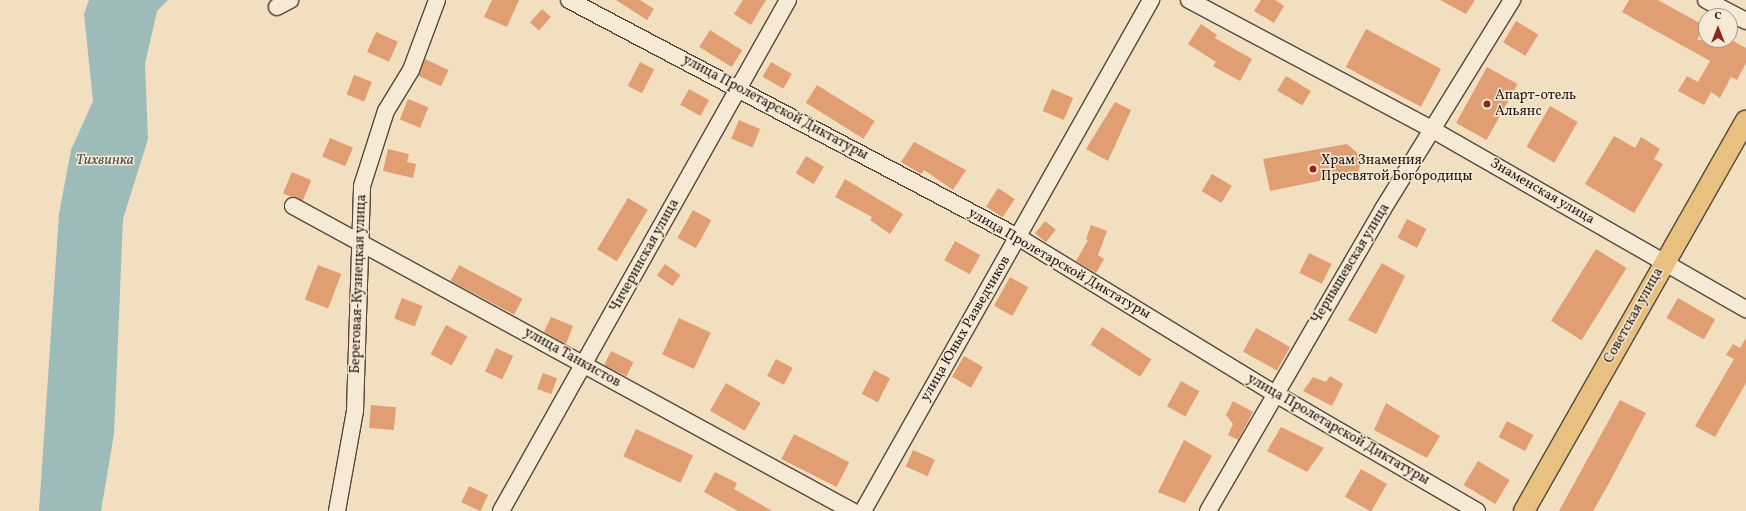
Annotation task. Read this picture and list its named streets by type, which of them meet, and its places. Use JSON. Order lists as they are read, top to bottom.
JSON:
{
  "streets": {
    "main road": ["Советская улица"],
    "street": [
      "улица Пролетарской Диктатуры",
      "Знаменская улица",
      "Чичеринская улица",
      "Чернышевская улица",
      "Береговая-Кузнецкая улица",
      "улица Юных Разведчиков",
      "улица Танкистов"
    ]
  },
  "crossings": [
    ["улица Пролетарской Диктатуры", "Чичеринская улица"],
    ["улица Пролетарской Диктатуры", "Чернышевская улица"],
    ["улица Пролетарской Диктатуры", "улица Юных Разведчиков"],
    ["Знаменская улица", "Чернышевская улица"],
    ["Знаменская улица", "Советская улица"],
    ["Чичеринская улица", "улица Танкистов"],
    ["Береговая-Кузнецкая улица", "улица Танкистов"]
  ],
  "water": ["Тихвинка"],
  "places": ["Апарт-отель Альянс", "Храм Знамения Пресвятой Богородицы"],
  "north": "top"
}
